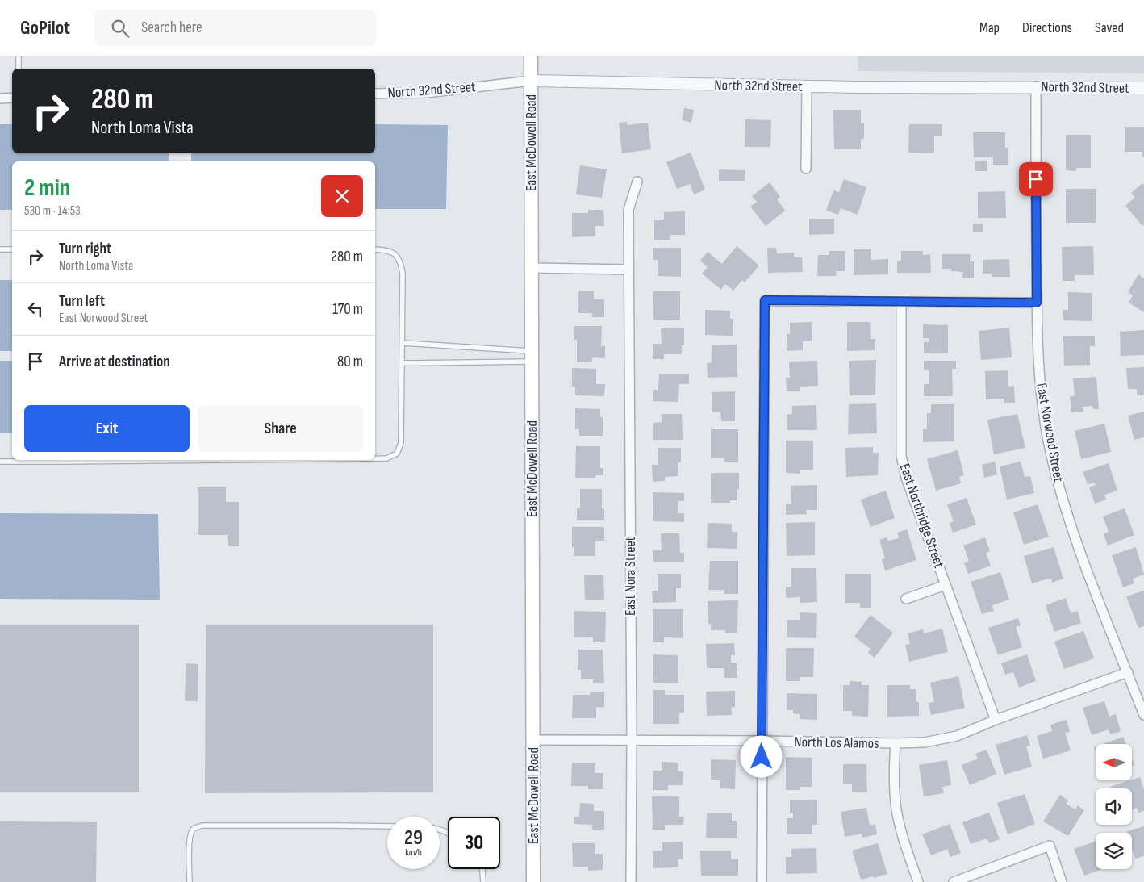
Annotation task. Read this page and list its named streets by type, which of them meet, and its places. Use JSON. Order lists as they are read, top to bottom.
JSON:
{
  "streets": {
    "main road": ["East McDowell Road"],
    "street": [
      "North 32nd Street",
      "East Norwood Street",
      "East Northridge Street",
      "East Nora Street",
      "North Los Alamos"
    ]
  },
  "crossings": [
    ["North 32nd Street", "East McDowell Road"],
    ["North 32nd Street", "East Norwood Street"],
    ["East McDowell Road", "North Los Alamos"],
    ["East Norwood Street", "North Los Alamos"],
    ["East Northridge Street", "North Los Alamos"],
    ["East Nora Street", "North Los Alamos"]
  ],
  "north": "left",
  "page": {
    "header": "GoPilot",
    "search": "Search here",
    "nav": ["Map", "Directions", "Saved"],
    "turn": ["280 m", "North Loma Vista"],
    "heading": ["2 min", "530 m · 14:53"],
    "list": [
      {
        "name": "Turn right",
        "note": "North Loma Vista",
        "value": "280 m"
      },
      {
        "name": "Turn left",
        "note": "East Norwood Street",
        "value": "170 m"
      },
      {
        "name": "Arrive at destination",
        "value": "80 m"
      }
    ],
    "buttons": ["Exit", "Share"],
    "speed": "29 km/h",
    "limit": "30"
  }
}
